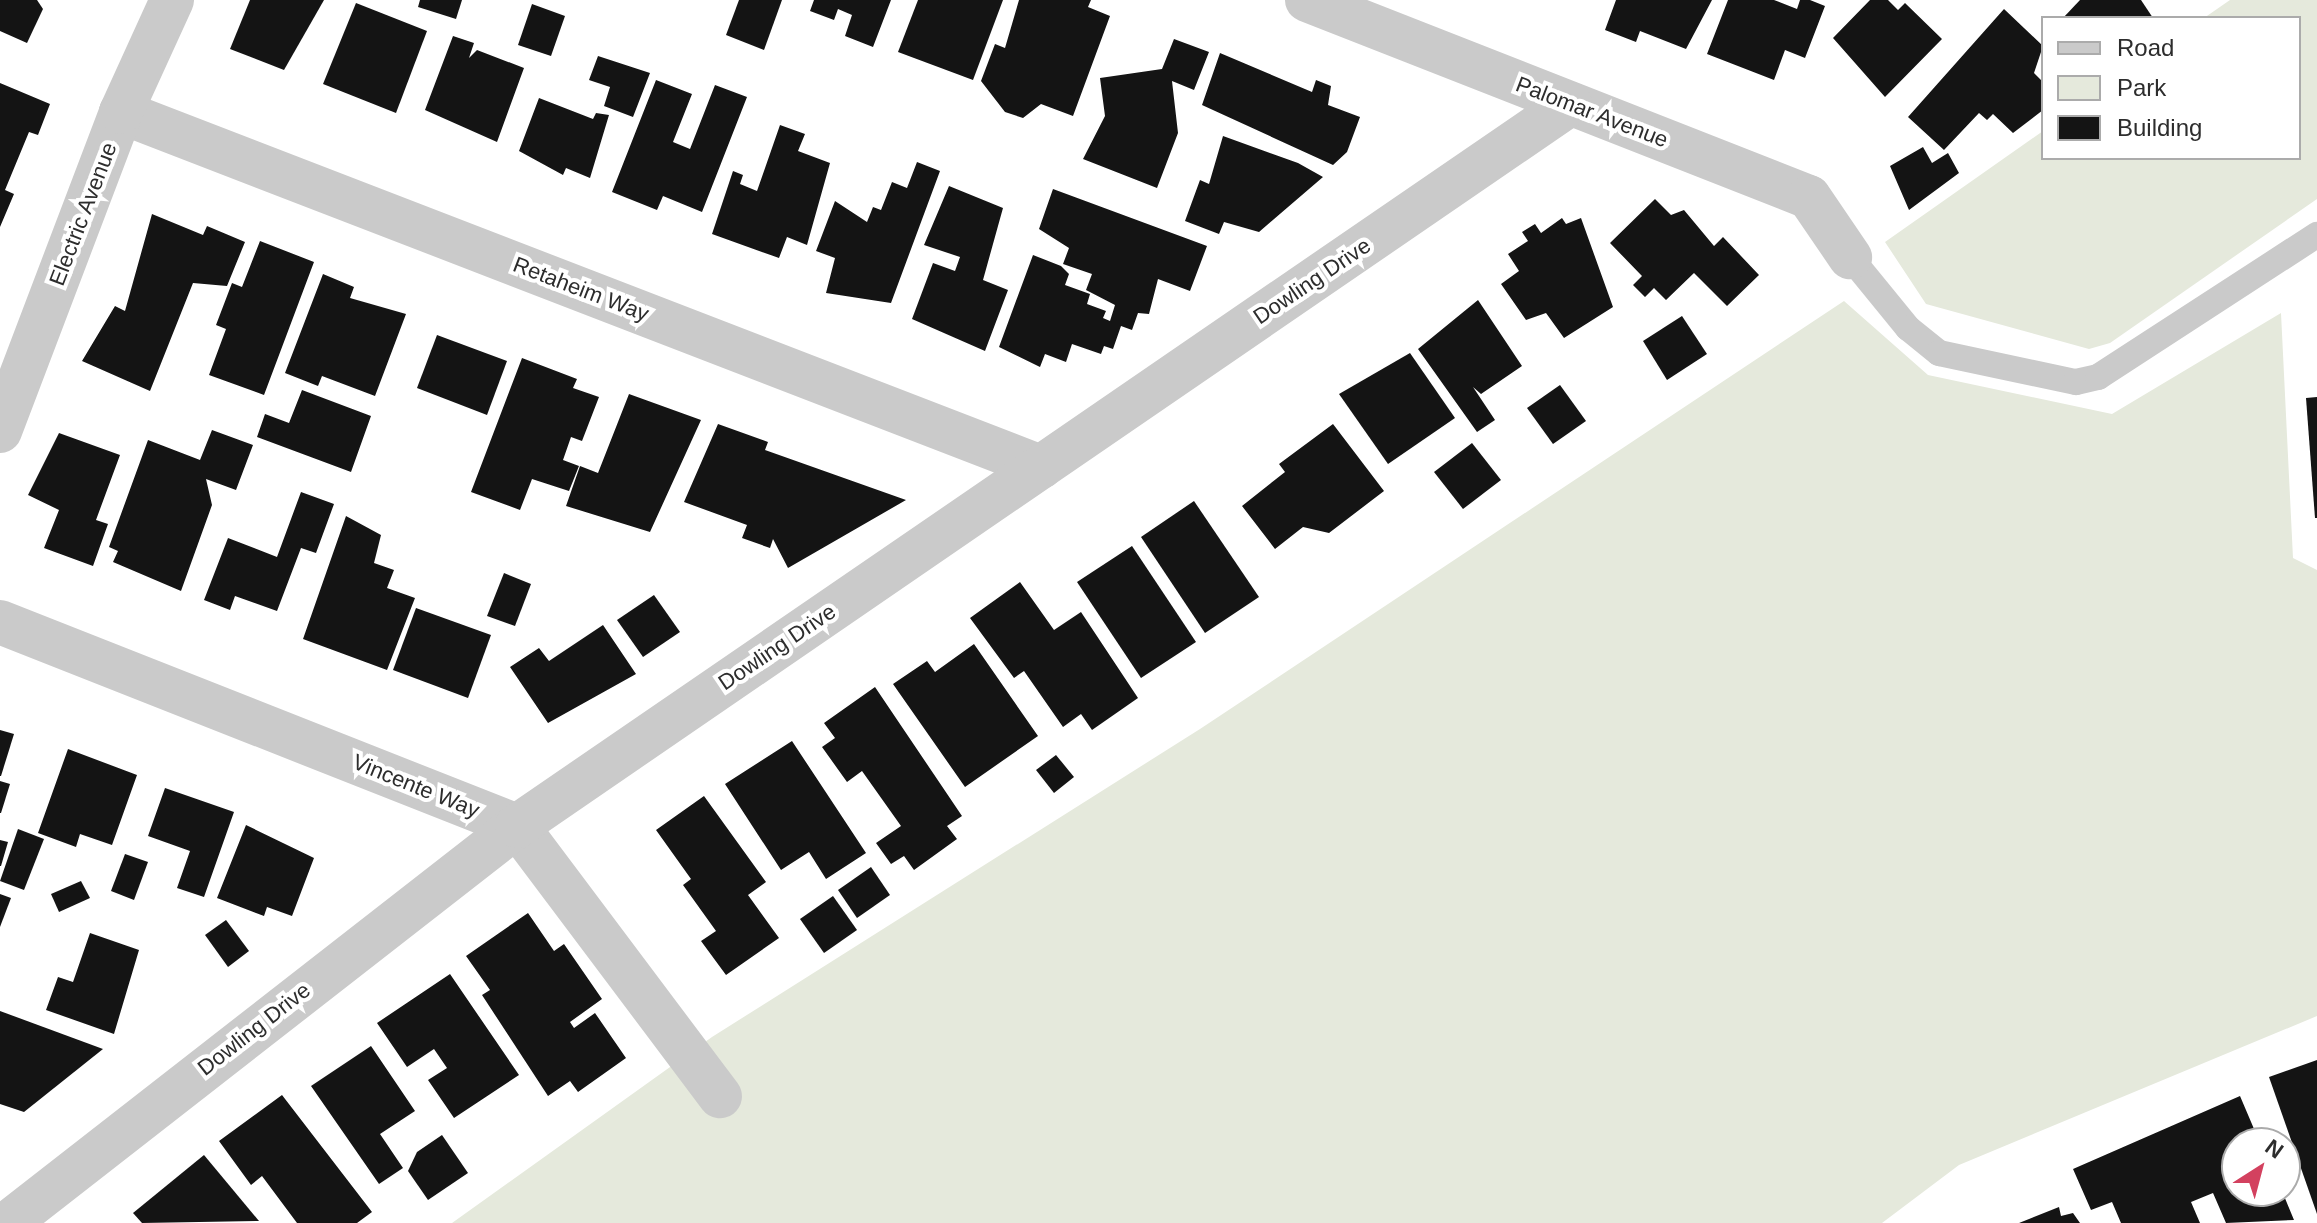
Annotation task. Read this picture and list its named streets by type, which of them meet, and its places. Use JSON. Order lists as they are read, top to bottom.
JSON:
{
  "streets": {
    "street": [
      "Palomar Avenue",
      "Electric Avenue",
      "Dowling Drive",
      "Retaheim Way",
      "Vincente Way"
    ]
  },
  "crossings": [
    ["Palomar Avenue", "Dowling Drive"],
    ["Electric Avenue", "Retaheim Way"],
    ["Dowling Drive", "Retaheim Way"],
    ["Dowling Drive", "Vincente Way"]
  ],
  "legend": ["Road", "Park", "Building"],
  "north": "top right"
}
